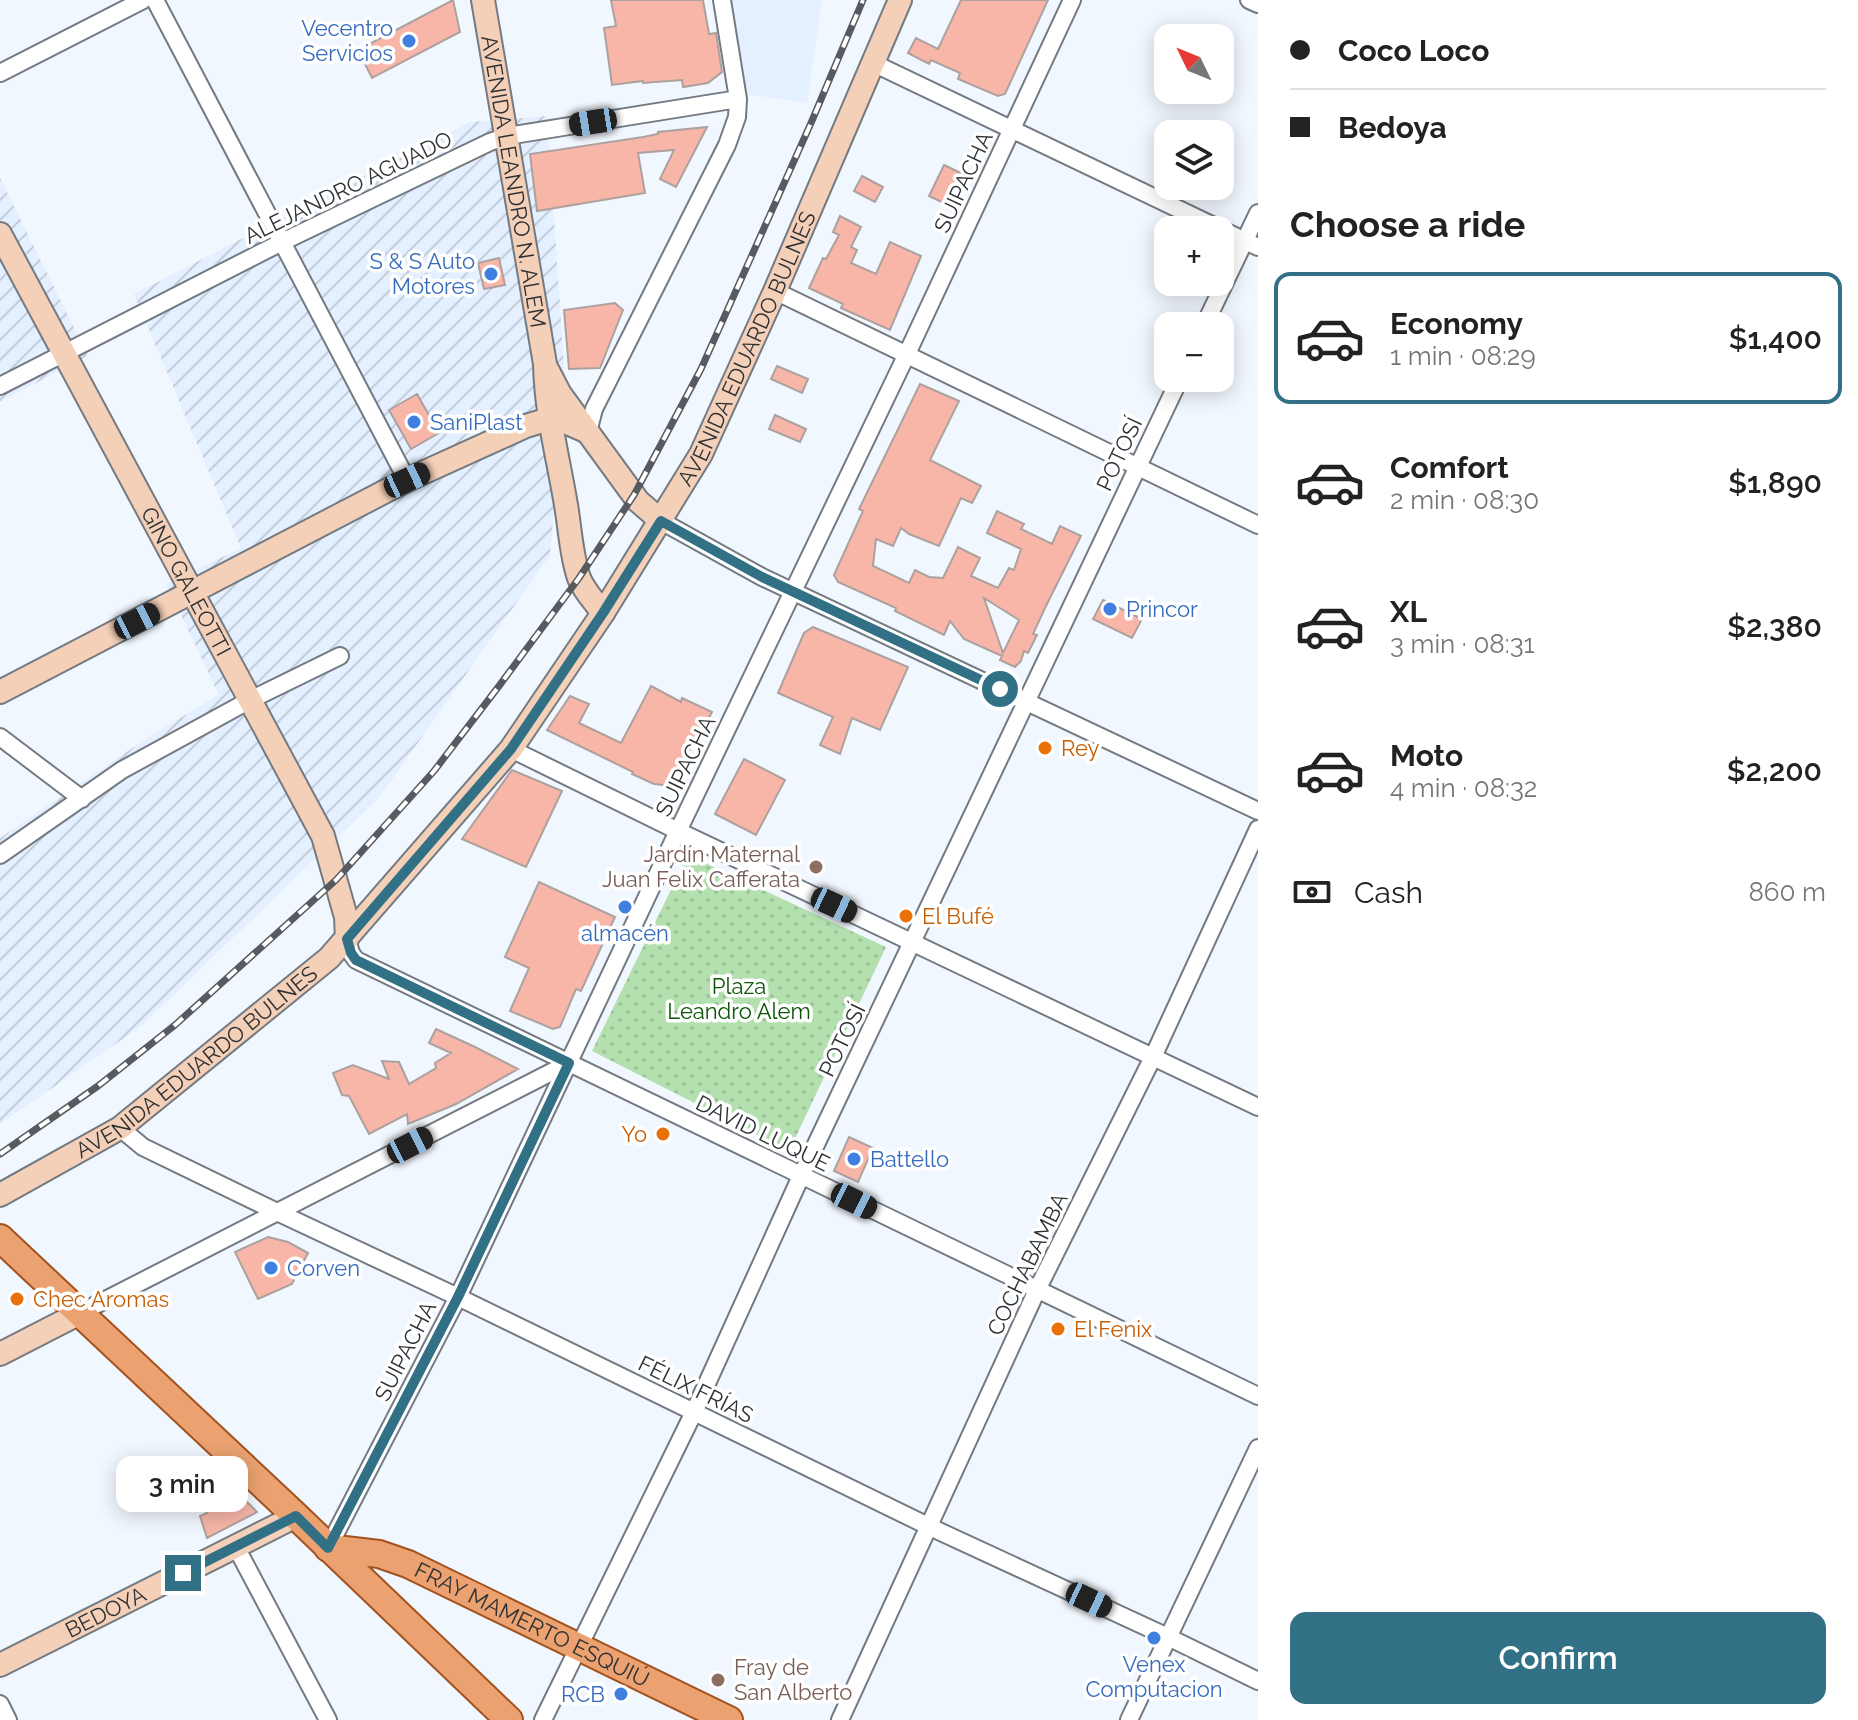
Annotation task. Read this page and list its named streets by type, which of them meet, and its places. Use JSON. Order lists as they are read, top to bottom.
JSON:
{
  "streets": {
    "main road": [
      "AVENIDA LEANDRO N. ALEM",
      "AVENIDA EDUARDO BULNES",
      "GINO GALEOTTI",
      "BEDOYA",
      "FRAY MAMERTO ESQUIÚ"
    ],
    "street": [
      "SUIPACHA",
      "ALEJANDRO AGUADO",
      "POTOSÍ",
      "DAVID LUQUE",
      "COCHABAMBA",
      "FÉLIX FRÍAS"
    ]
  },
  "crossings": [
    ["AVENIDA LEANDRO N. ALEM", "ALEJANDRO AGUADO"],
    ["AVENIDA LEANDRO N. ALEM", "AVENIDA EDUARDO BULNES"],
    ["SUIPACHA", "DAVID LUQUE"],
    ["SUIPACHA", "FÉLIX FRÍAS"],
    ["SUIPACHA", "FRAY MAMERTO ESQUIÚ"],
    ["ALEJANDRO AGUADO", "GINO GALEOTTI"],
    ["AVENIDA EDUARDO BULNES", "GINO GALEOTTI"],
    ["AVENIDA EDUARDO BULNES", "DAVID LUQUE"],
    ["AVENIDA EDUARDO BULNES", "FÉLIX FRÍAS"],
    ["POTOSÍ", "DAVID LUQUE"],
    ["POTOSÍ", "FÉLIX FRÍAS"],
    ["POTOSÍ", "FRAY MAMERTO ESQUIÚ"],
    ["GINO GALEOTTI", "DAVID LUQUE"],
    ["DAVID LUQUE", "COCHABAMBA"],
    ["COCHABAMBA", "FÉLIX FRÍAS"]
  ],
  "parks": ["Plaza Leandro Alem"],
  "places": [
    "Vecentro Servicios",
    "S & S Auto Motores",
    "SaniPlast",
    "Princor",
    "Rey",
    "Jardín Maternal Juan Felix Cafferata",
    "almacén",
    "El Bufé",
    "Yo",
    "Battello",
    "Corven",
    "Chec Aromas",
    "El Fenix",
    "Venex Computacion",
    "Fray de San Alberto",
    "RCB"
  ],
  "north": "top left",
  "page": {
    "banner": ["Coco Loco", "Bedoya"],
    "map_buttons": ["+", "−"],
    "heading": "Choose a ride",
    "list": [
      {
        "name": "Economy",
        "note": "1 min · 08:29",
        "value": "$1,400"
      },
      {
        "name": "Comfort",
        "note": "2 min · 08:30",
        "value": "$1,890"
      },
      {
        "name": "XL",
        "note": "3 min · 08:31",
        "value": "$2,380"
      },
      {
        "name": "Moto",
        "note": "4 min · 08:32",
        "value": "$2,200"
      }
    ],
    "pay": ["Cash", "860 m"],
    "bubble": "3 min",
    "buttons": "Confirm"
  }
}
